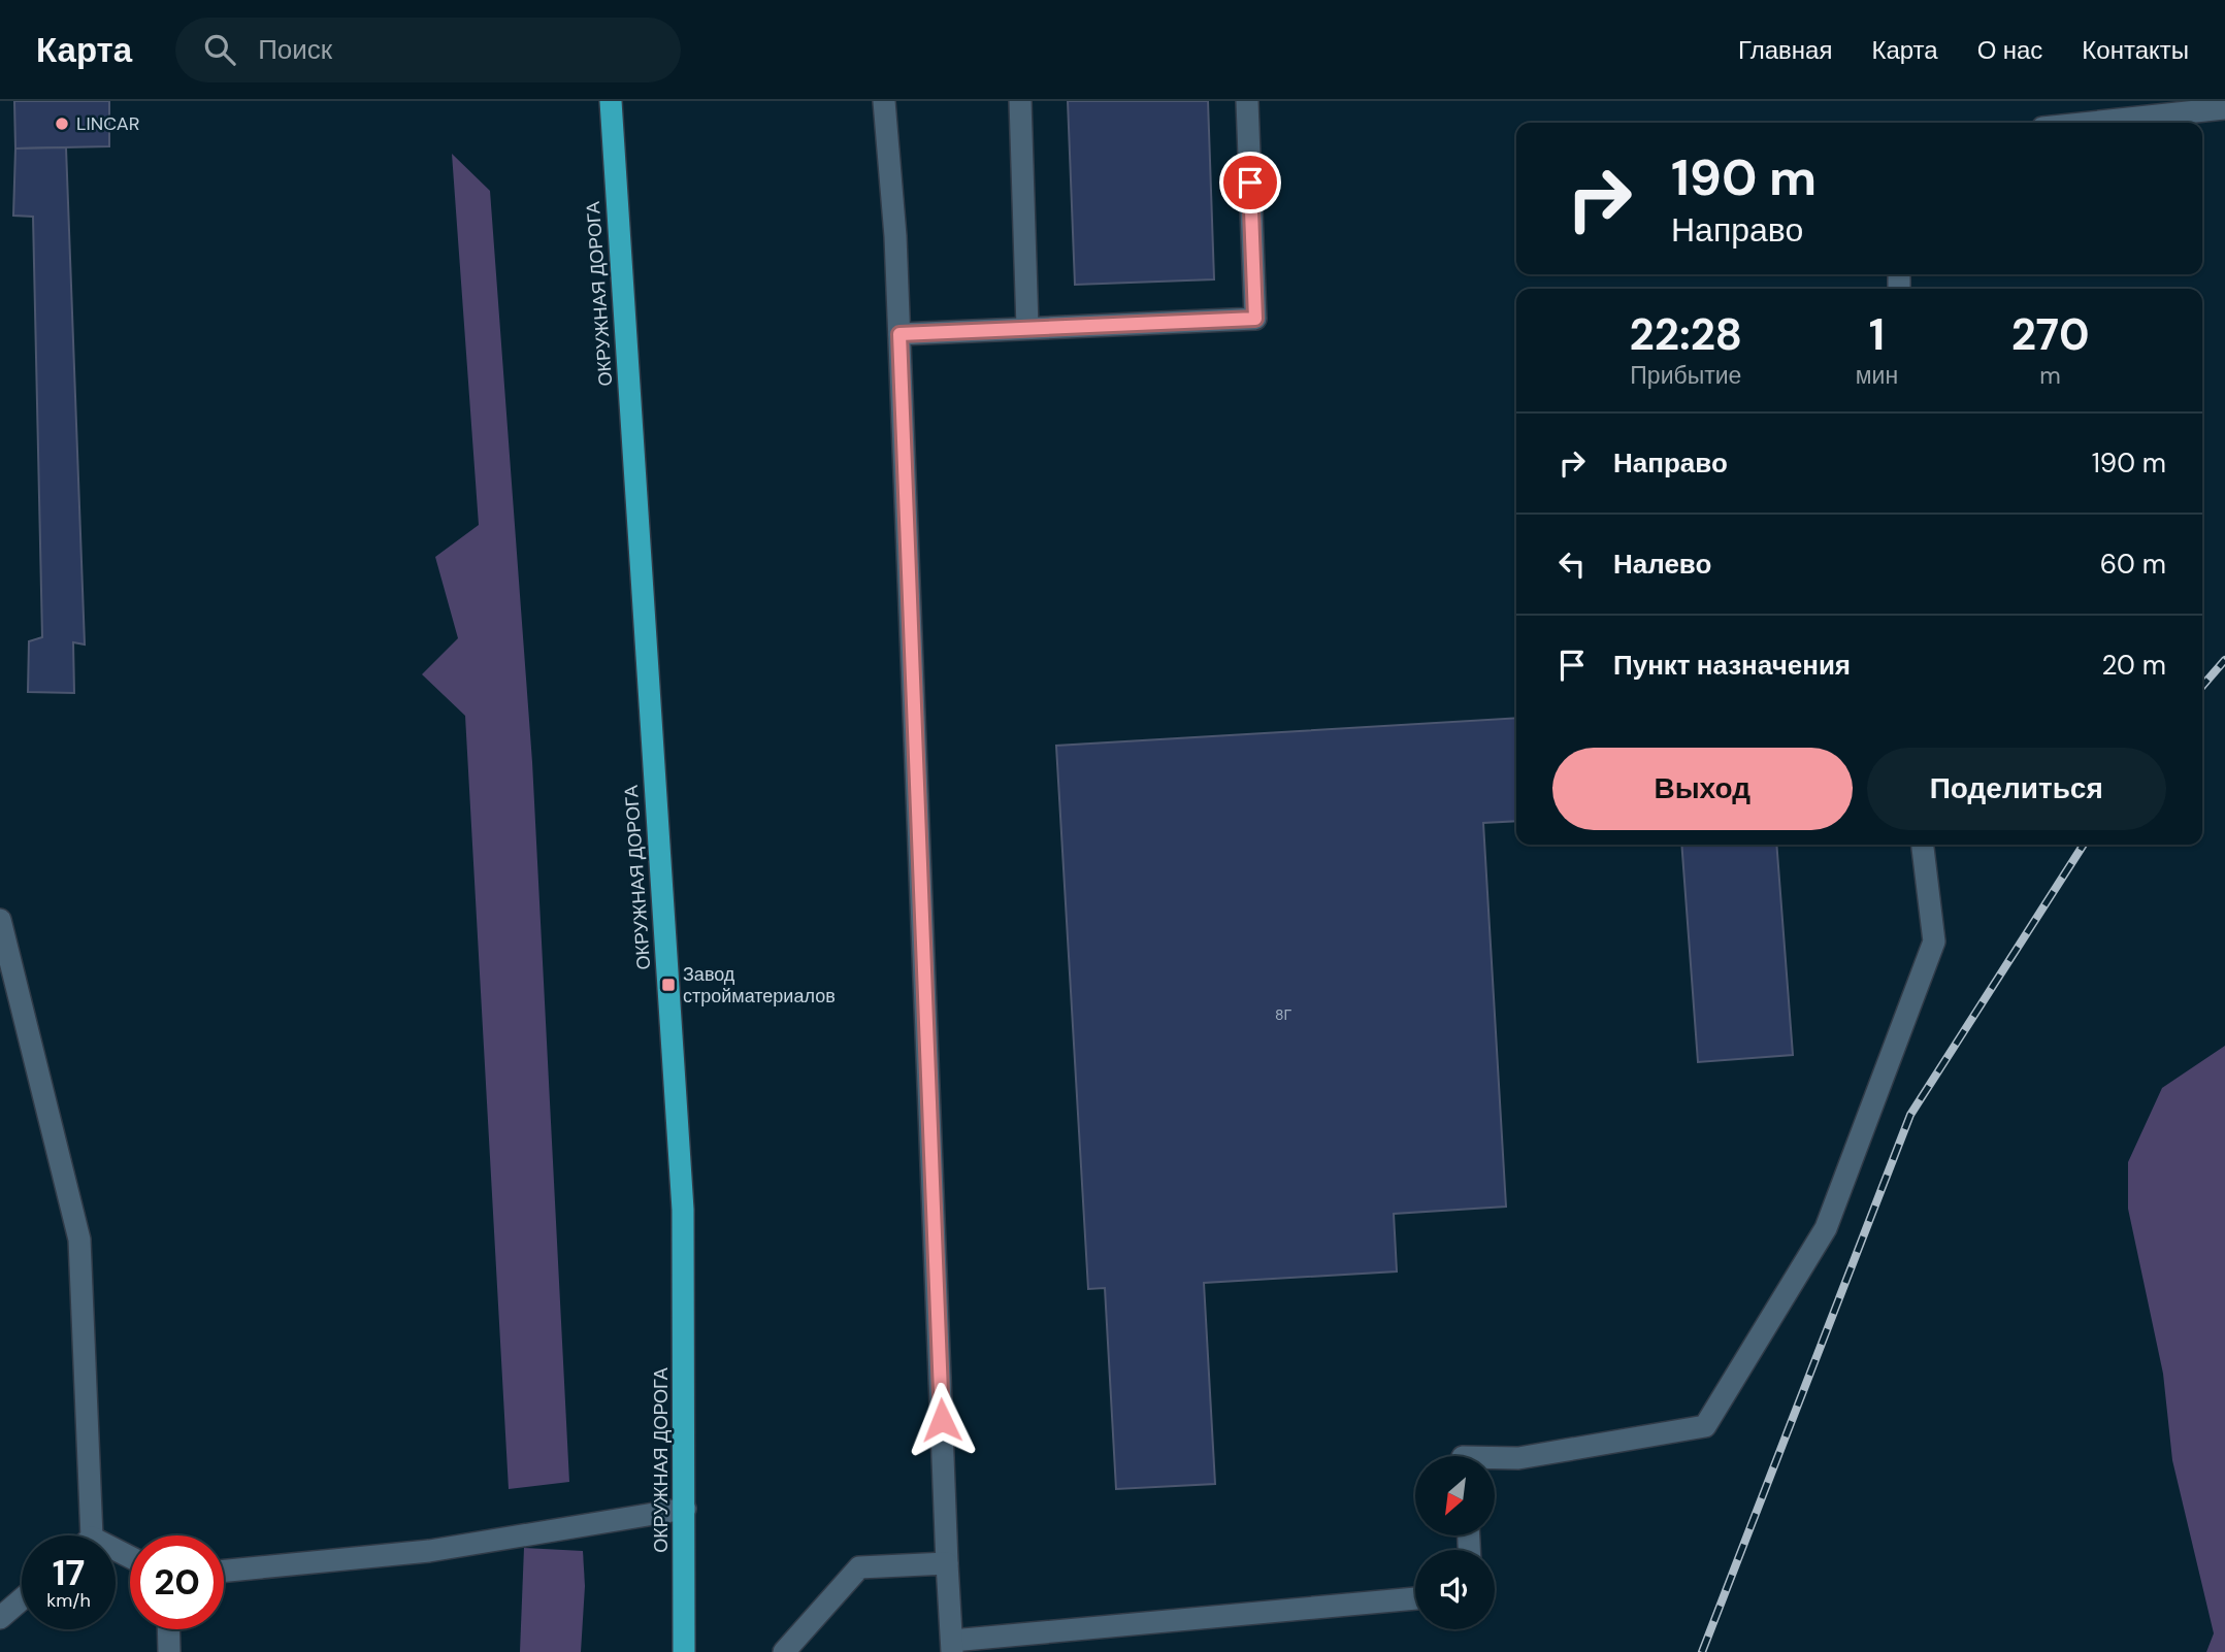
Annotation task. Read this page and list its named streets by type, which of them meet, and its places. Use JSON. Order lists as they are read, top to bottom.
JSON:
{
  "streets": {
    "highway": ["ОКРУЖНАЯ ДОРОГА"]
  },
  "places": {
    "other": ["LINCAR"],
    "transit": ["Завод стройматериалов"]
  },
  "house_numbers": ["8Г"],
  "north": "bottom left",
  "page": {
    "header": "Карта",
    "search": "Поиск",
    "nav": [
      "Главная",
      "Карта",
      "О нас",
      "Контакты"
    ],
    "turn": ["190 m", "Направо"],
    "eta": [
      "22:28",
      "Прибытие",
      "1",
      "мин",
      "270",
      "m"
    ],
    "list": [
      {
        "name": "Направо",
        "value": "190 m"
      },
      {
        "name": "Налево",
        "value": "60 m"
      },
      {
        "name": "Пункт назначения",
        "value": "20 m"
      }
    ],
    "buttons": ["Выход", "Поделиться"],
    "speed": "17 km/h",
    "limit": "20"
  }
}
